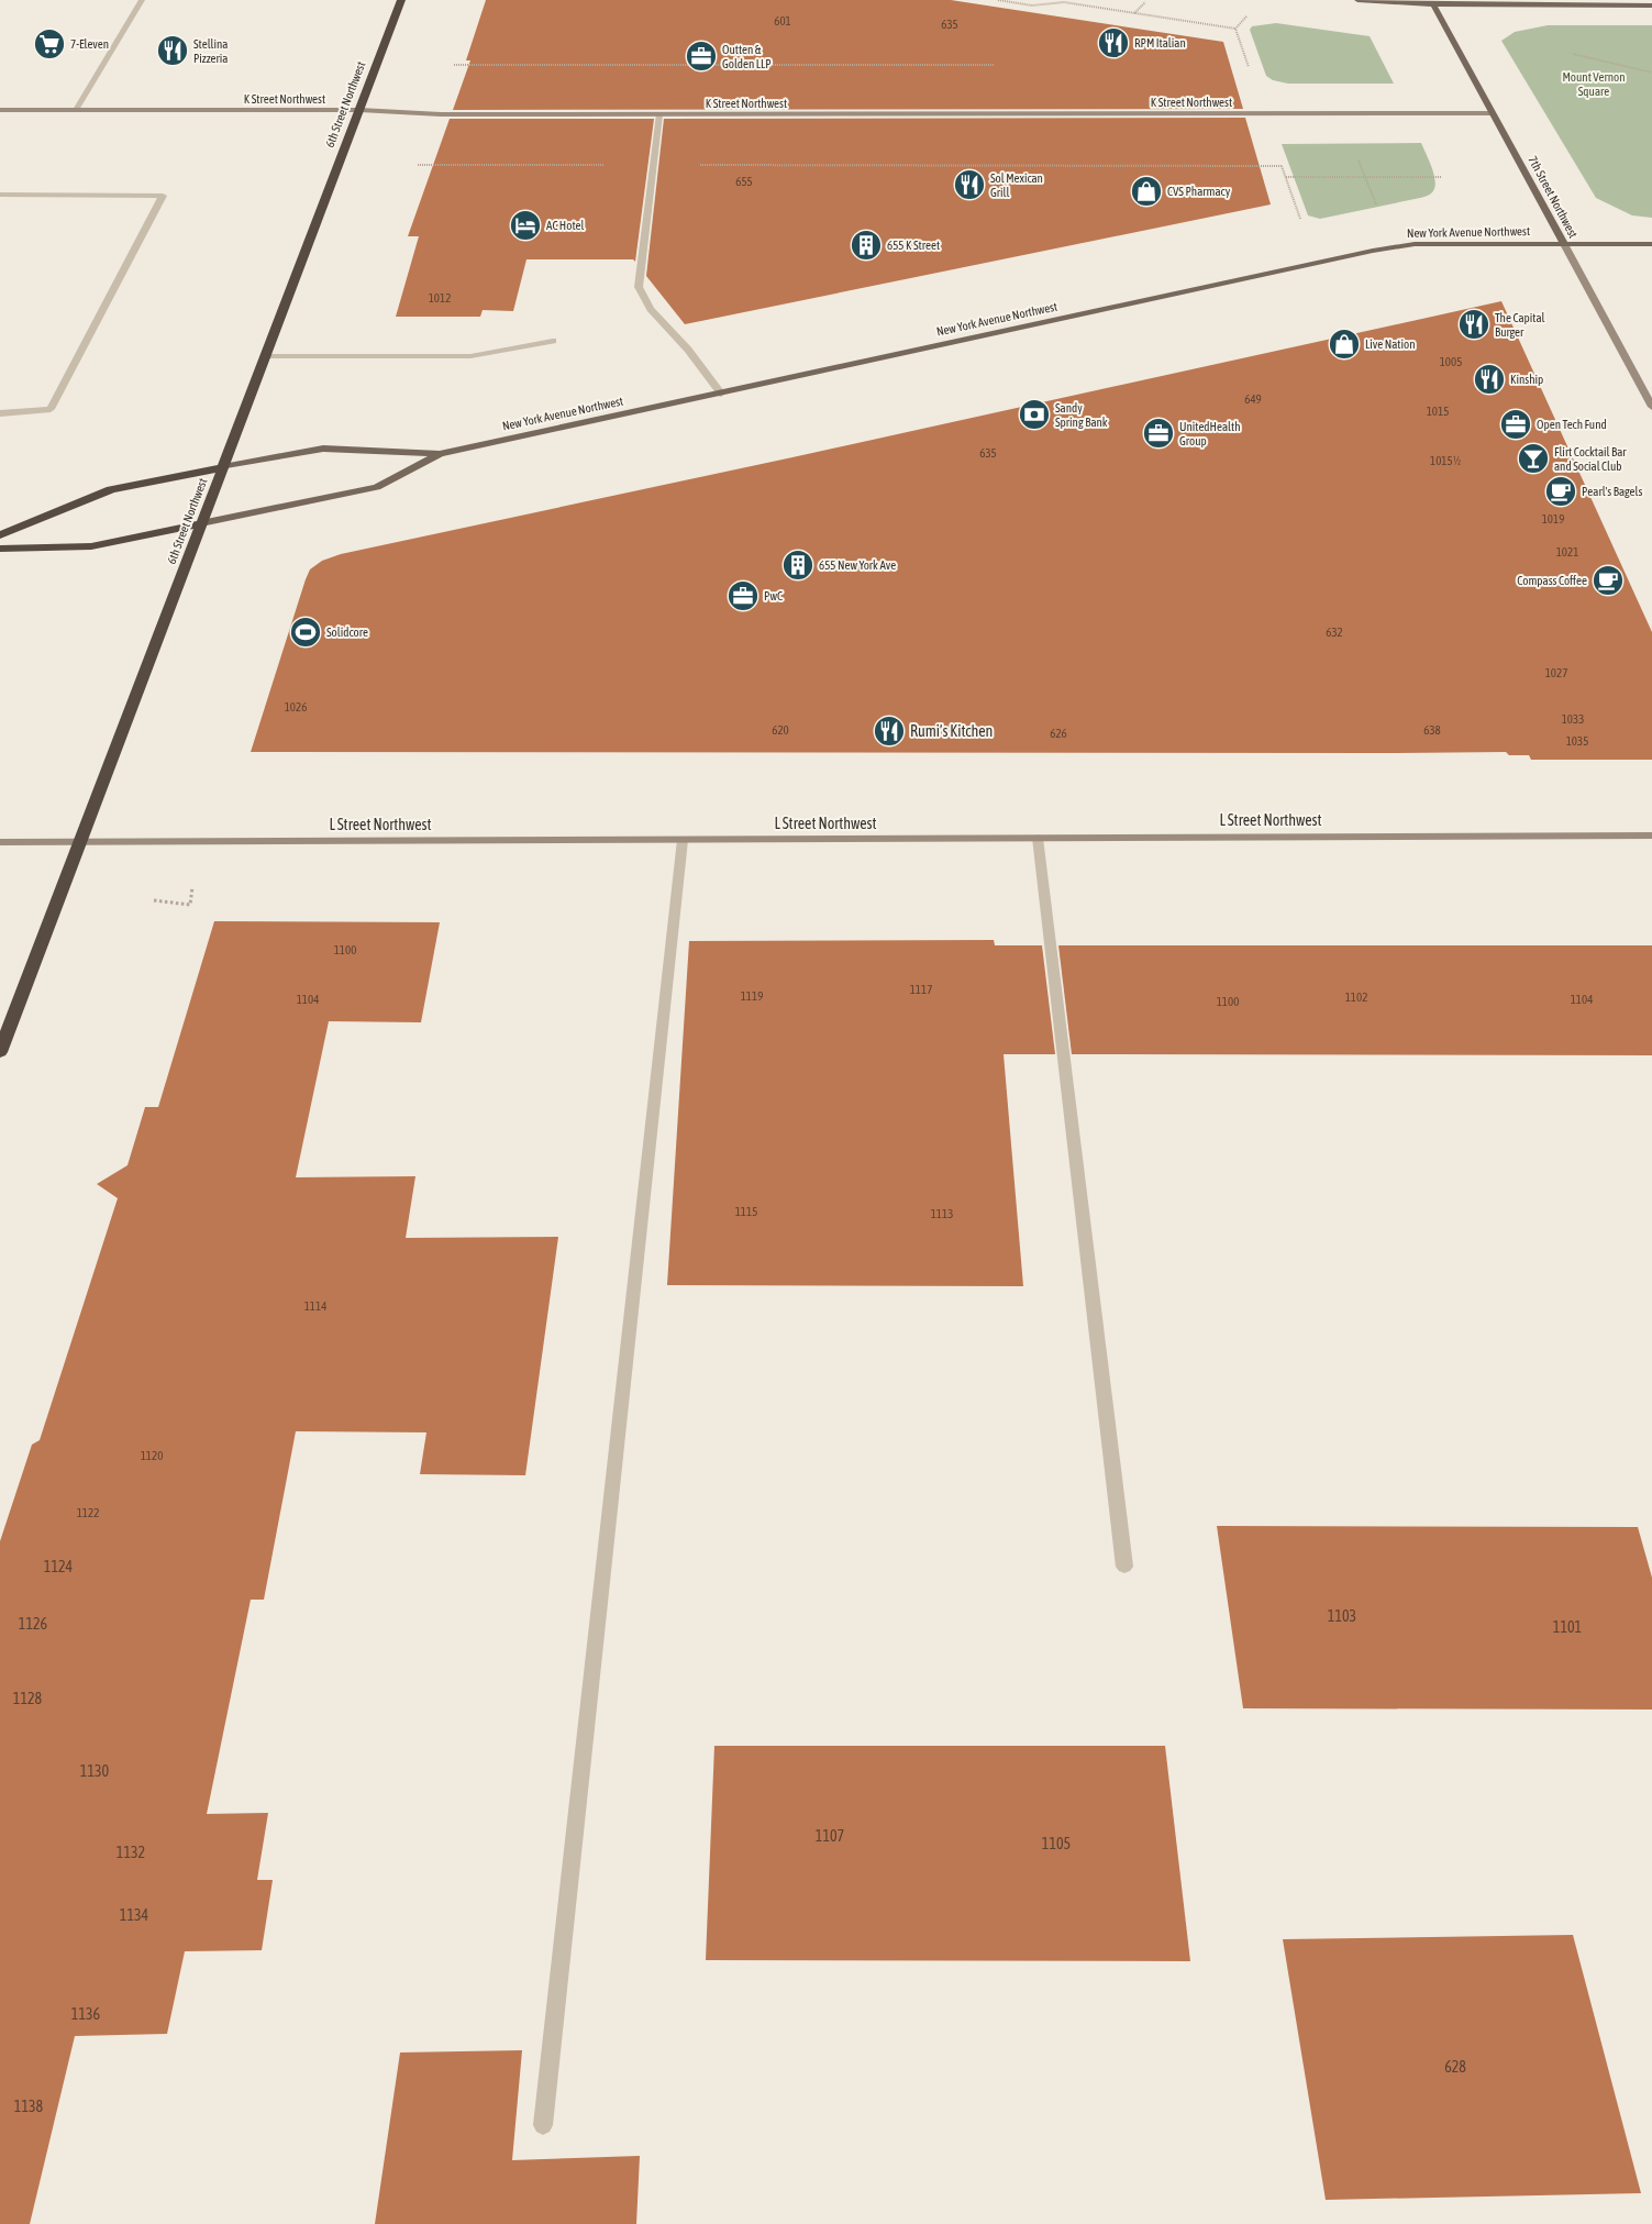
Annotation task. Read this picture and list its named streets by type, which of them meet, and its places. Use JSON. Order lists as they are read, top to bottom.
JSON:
{
  "streets": {
    "highway": ["6th Street Northwest", "New York Avenue Northwest"],
    "main road": ["K Street Northwest", "7th Street Northwest", "L Street Northwest"]
  },
  "crossings": [
    ["K Street Northwest", "6th Street Northwest"],
    ["K Street Northwest", "7th Street Northwest"],
    ["6th Street Northwest", "New York Avenue Northwest"],
    ["6th Street Northwest", "L Street Northwest"],
    ["7th Street Northwest", "New York Avenue Northwest"]
  ],
  "parks": ["Mount Vernon Square"],
  "places": {
    "restaurant": [
      "RPM Italian",
      "Stellina Pizzeria",
      "Sol Mexican Grill",
      "The Capital Burger",
      "Kinship",
      "Rumi’s Kitchen"
    ],
    "supermarket": ["7-Eleven"],
    "office": [
      "Outten & Golden LLP",
      "Open Tech Fund",
      "UnitedHealth Group",
      "PwC"
    ],
    "shop": ["CVS Pharmacy", "Live Nation"],
    "hotel": ["AC Hotel"],
    "building": ["655 K Street", "655 New York Ave"],
    "bank": ["Sandy Spring Bank"],
    "bar": ["Flirt Cocktail Bar and Social Club"],
    "cafe": ["Pearl's Bagels", "Compass Coffee"],
    "sports": ["Solidcore"]
  },
  "house_numbers": [
    "601",
    "635",
    "655",
    "1012",
    "1005",
    "649",
    "1015",
    "635",
    "1015½",
    "1019",
    "1021",
    "632",
    "1027",
    "1026",
    "1033",
    "620",
    "638",
    "626",
    "1035",
    "1100",
    "1117",
    "1119",
    "1102",
    "1104",
    "1104",
    "1100",
    "1115",
    "1113",
    "1114",
    "1120",
    "1122",
    "1124",
    "1103",
    "1126",
    "1101",
    "1128",
    "1130",
    "1107",
    "1105",
    "1132",
    "1134",
    "1136",
    "628",
    "1138"
  ]
}
